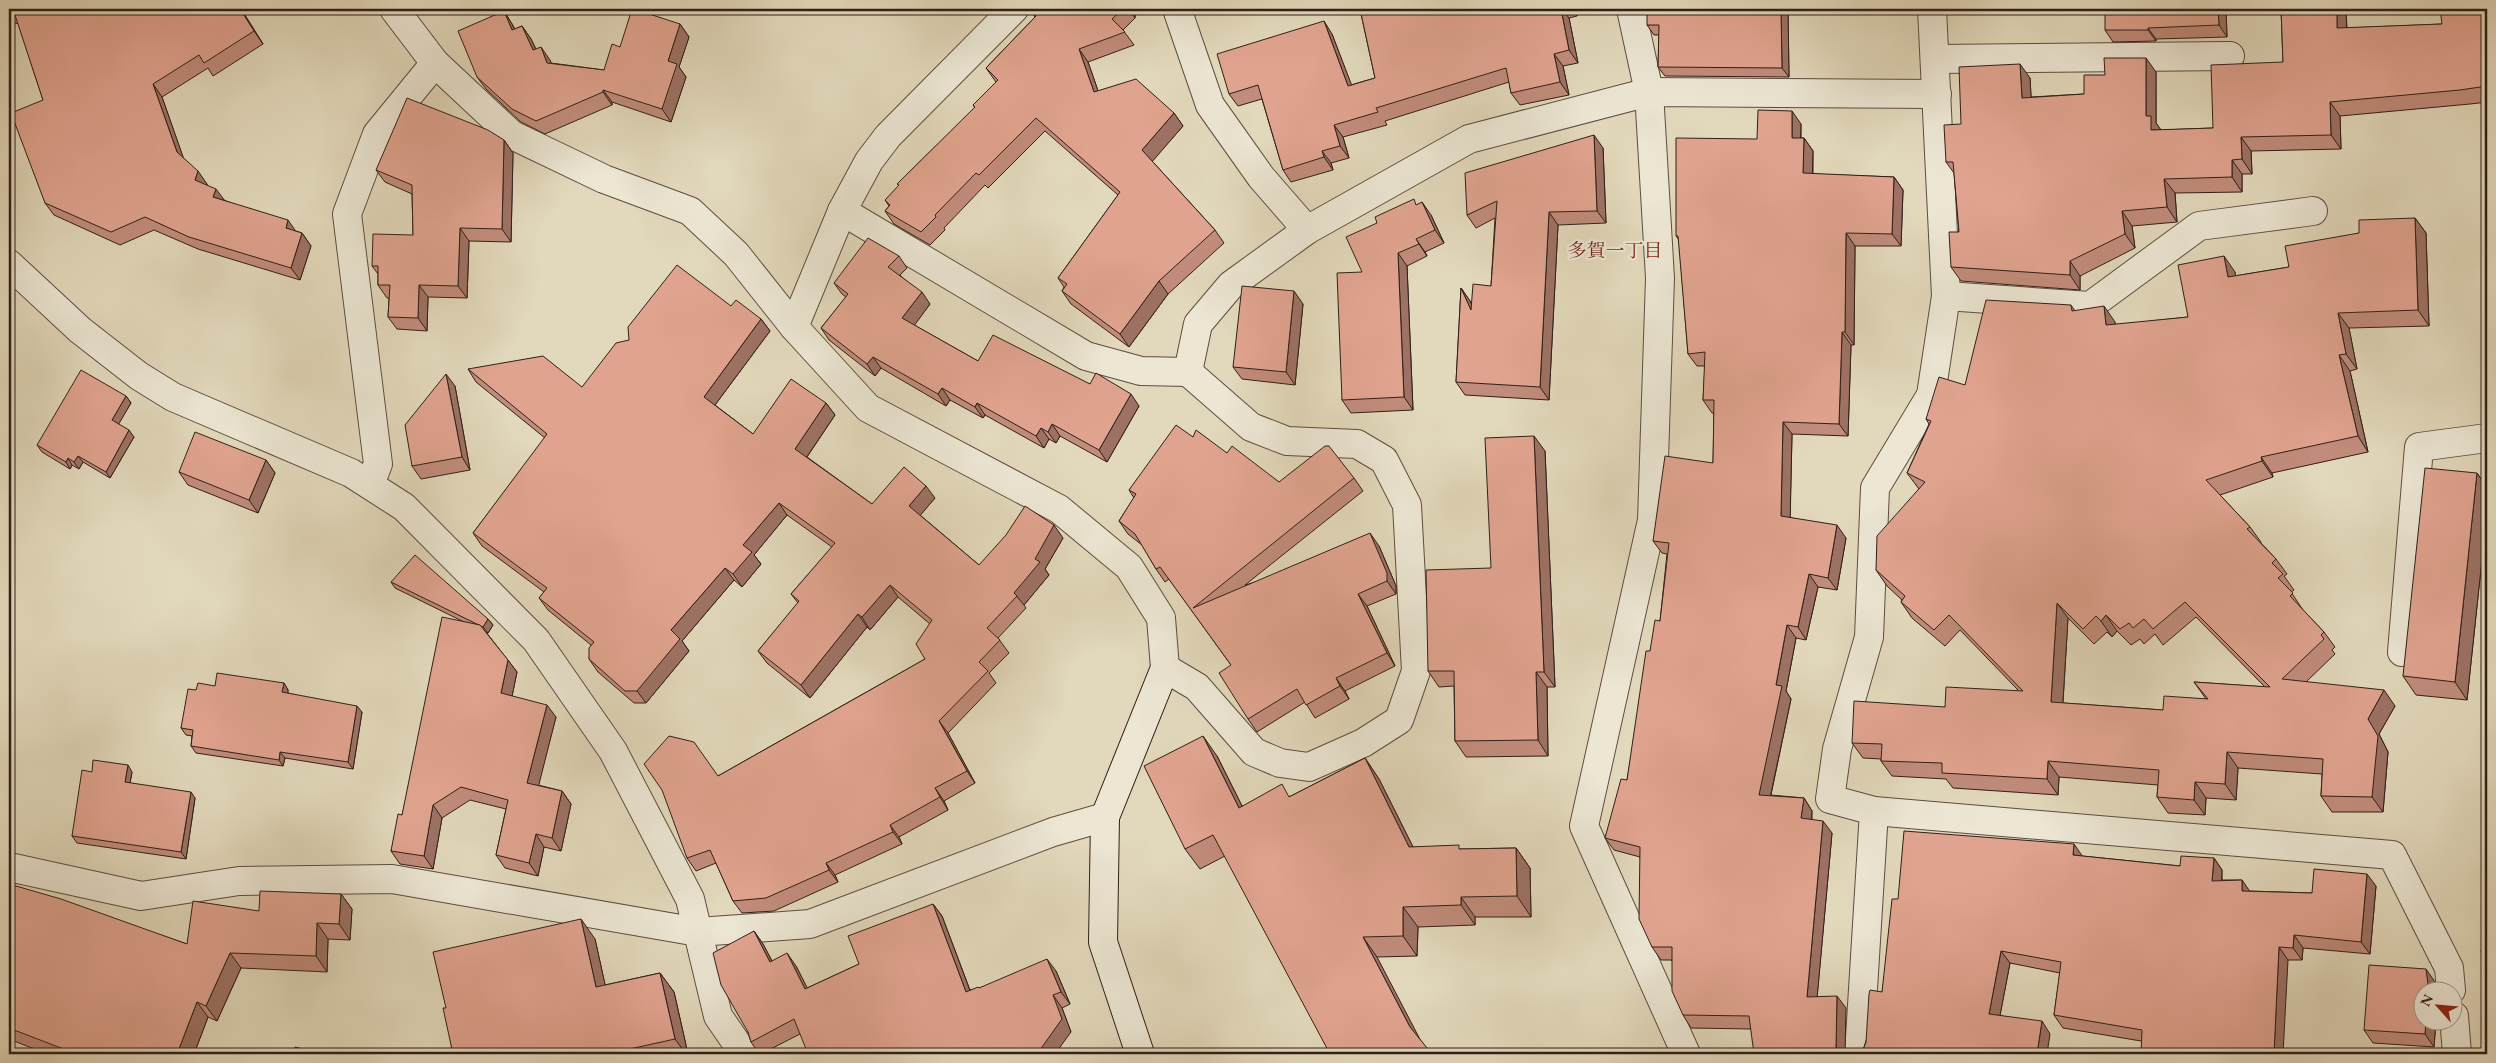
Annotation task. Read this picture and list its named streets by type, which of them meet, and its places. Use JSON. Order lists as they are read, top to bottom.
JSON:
{
  "districts": ["多賀一丁目"],
  "north": "top left"
}
